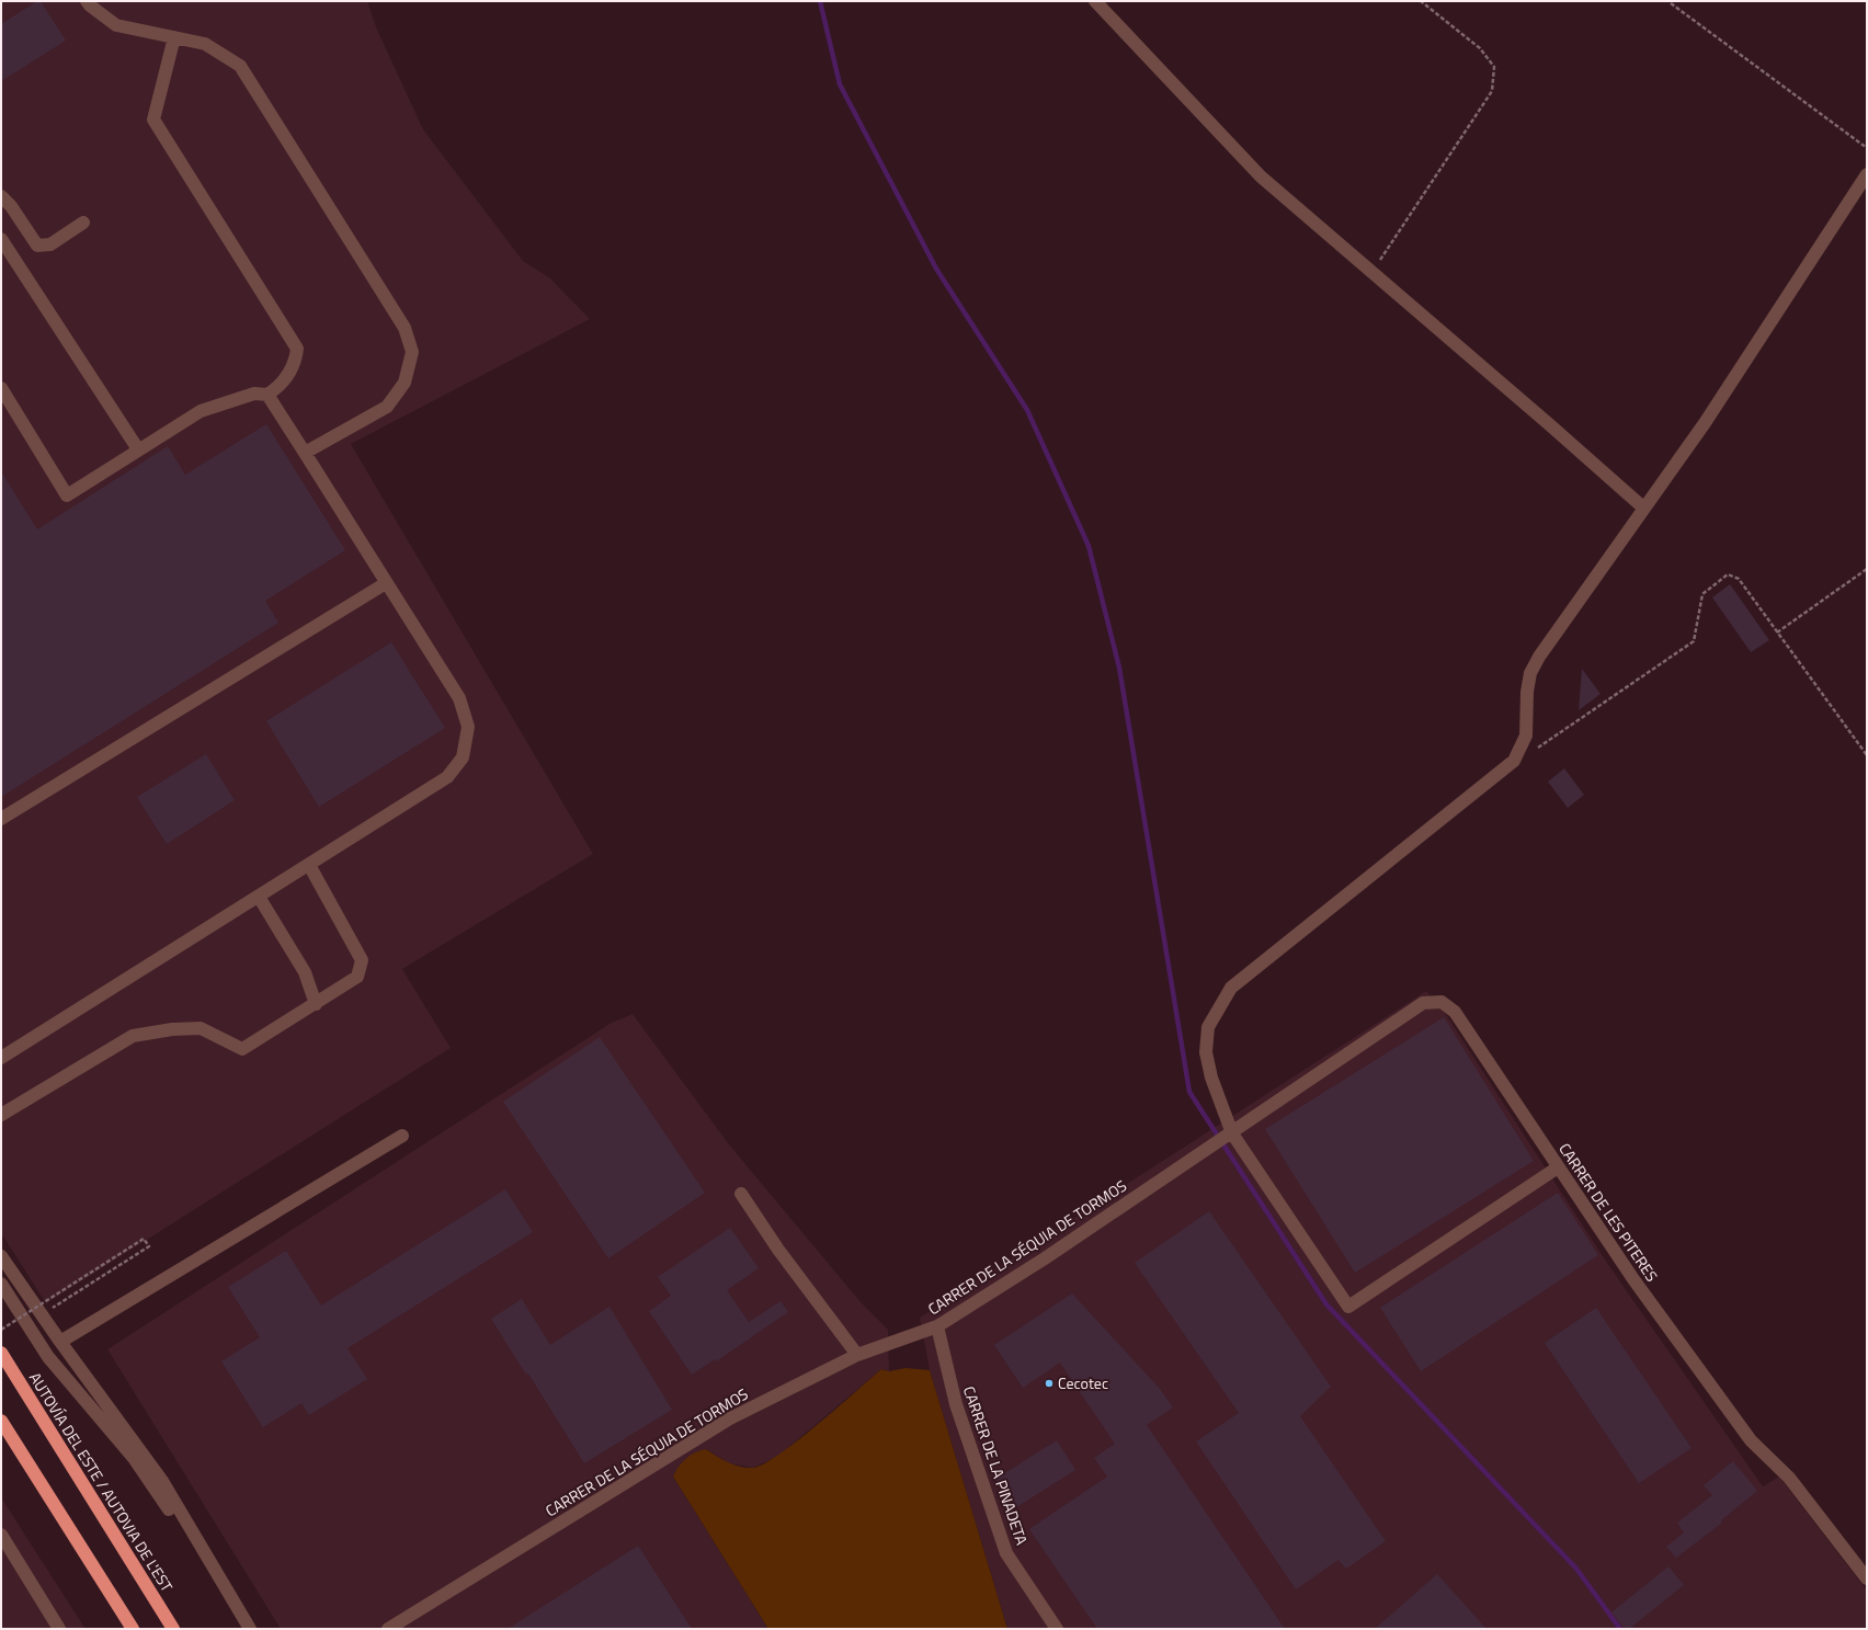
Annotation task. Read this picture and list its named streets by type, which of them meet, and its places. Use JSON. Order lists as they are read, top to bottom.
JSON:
{
  "streets": {
    "highway": ["AUTOVÍA DEL ESTE / AUTOVIA DE L'EST"],
    "street": ["CARRER DE LES PITERES", "CARRER DE LA SÉQUIA DE TORMOS", "CARRER DE LA PINADETA"]
  },
  "crossings": [
    ["CARRER DE LES PITERES", "CARRER DE LA SÉQUIA DE TORMOS"],
    ["CARRER DE LA SÉQUIA DE TORMOS", "CARRER DE LA PINADETA"]
  ],
  "places": ["Cecotec"]
}
